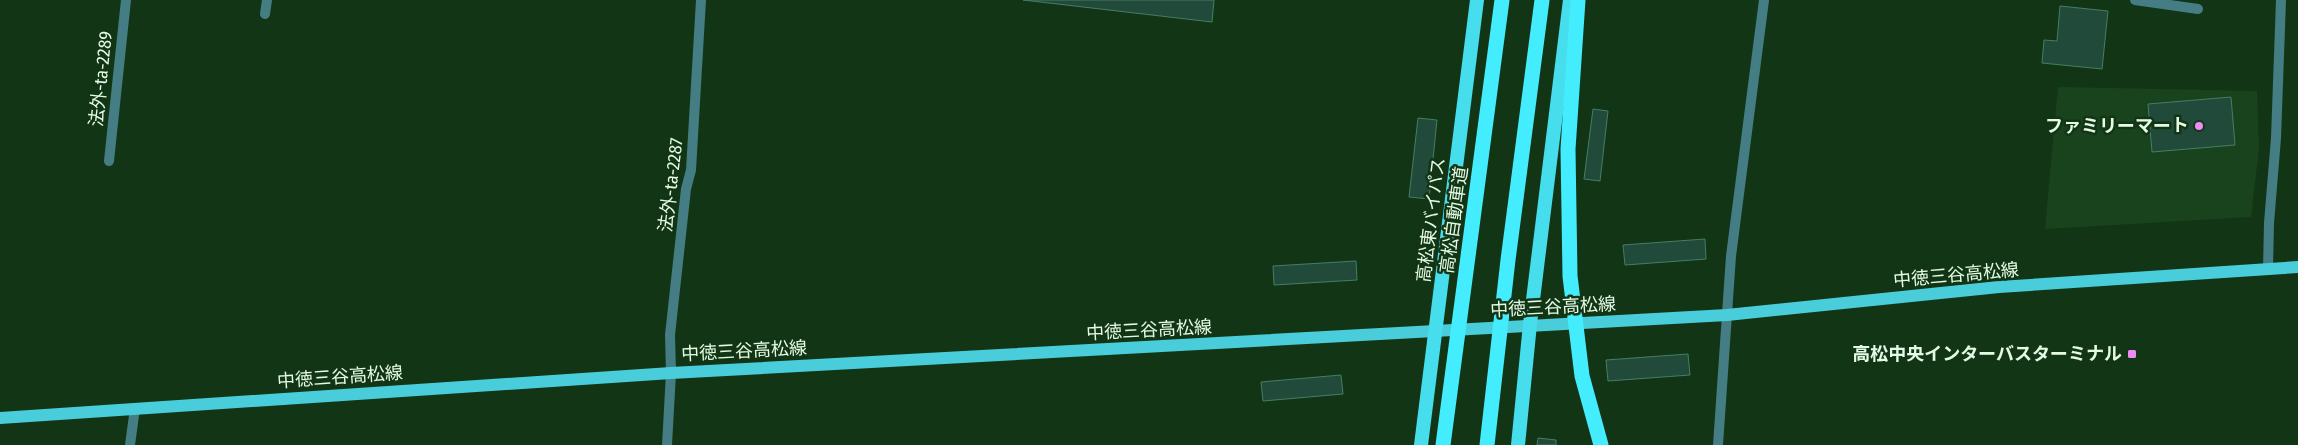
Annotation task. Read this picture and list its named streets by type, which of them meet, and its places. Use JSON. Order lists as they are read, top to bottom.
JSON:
{
  "streets": {
    "highway": ["高松東バイパス", "高松自動車道"],
    "main road": ["中徳三谷高松線"],
    "street": ["法外-ta-2289", "法外-ta-2287"]
  },
  "crossings": [
    ["法外-ta-2287", "中徳三谷高松線"],
    ["高松東バイパス", "中徳三谷高松線"]
  ],
  "places": {
    "other": ["ファミリーマート"],
    "transit": ["高松中央インターバスターミナル"]
  }
}
